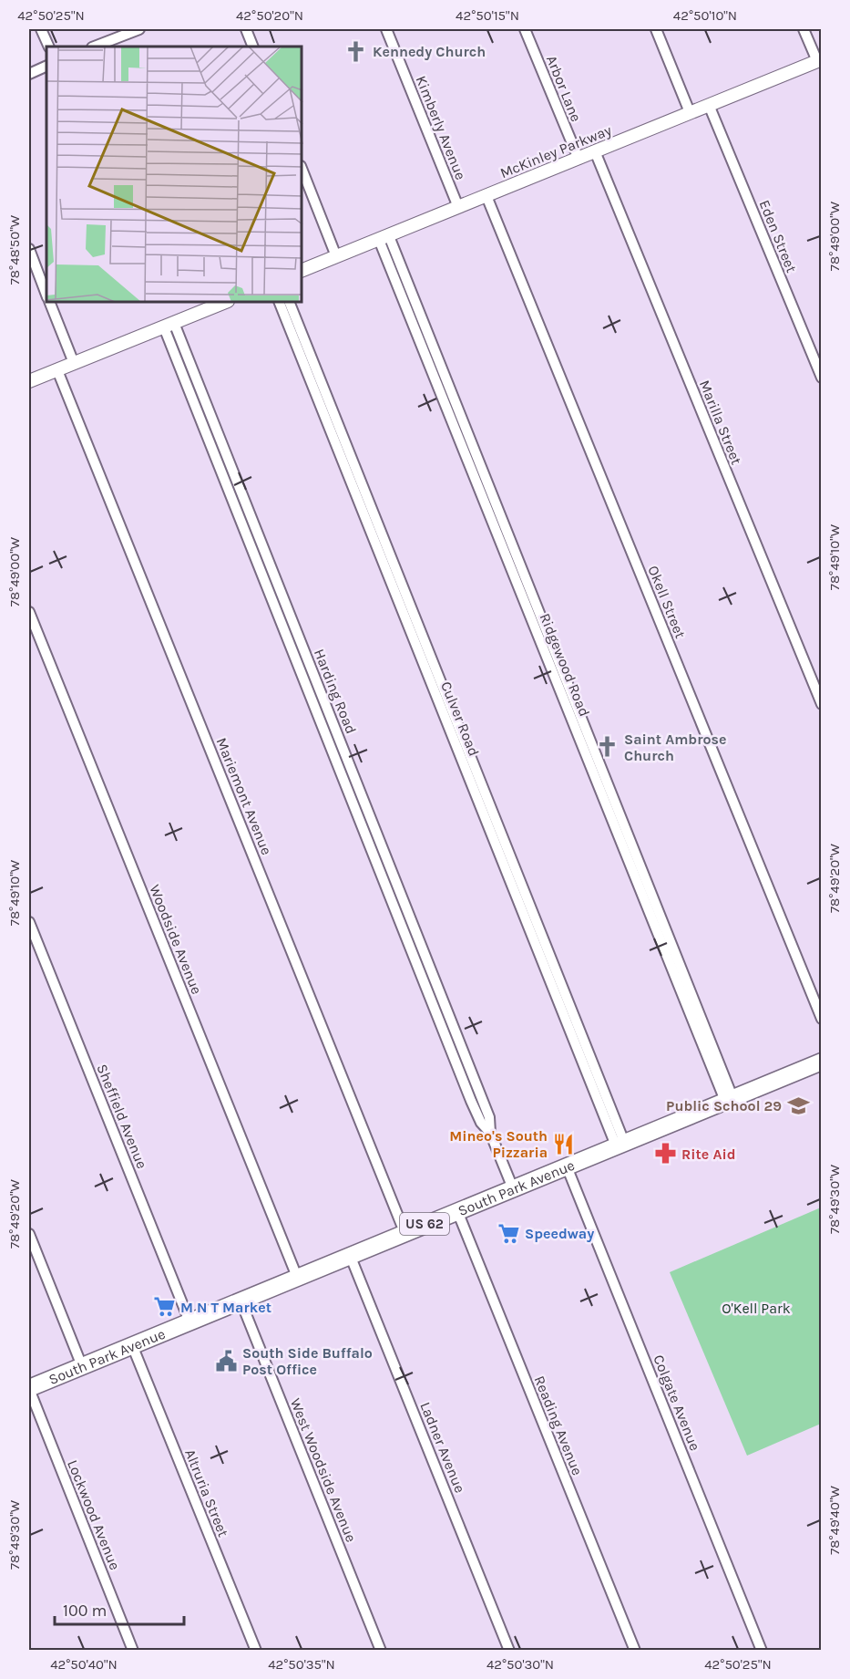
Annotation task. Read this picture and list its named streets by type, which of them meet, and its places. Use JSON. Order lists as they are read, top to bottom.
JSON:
{
  "streets": {
    "main road": ["South Park Avenue", "US 62"],
    "street": [
      "Arbor Lane",
      "Kimberly Avenue",
      "McKinley Parkway",
      "Eden Street",
      "Marilla Street",
      "Okell Street",
      "Ridgewood Road",
      "Harding Road",
      "Culver Road",
      "Mariemont Avenue",
      "Woodside Avenue",
      "Sheffield Avenue",
      "Colgate Avenue",
      "Reading Avenue",
      "Ladner Avenue",
      "West Woodside Avenue",
      "Altruria Street",
      "Lockwood Avenue"
    ]
  },
  "crossings": [
    ["Arbor Lane", "McKinley Parkway"],
    ["Kimberly Avenue", "McKinley Parkway"],
    ["McKinley Parkway", "Eden Street"],
    ["McKinley Parkway", "Marilla Street"],
    ["McKinley Parkway", "Okell Street"],
    ["McKinley Parkway", "Ridgewood Road"],
    ["Ridgewood Road", "South Park Avenue"],
    ["Harding Road", "South Park Avenue"],
    ["Culver Road", "South Park Avenue"],
    ["Mariemont Avenue", "South Park Avenue"],
    ["Woodside Avenue", "South Park Avenue"],
    ["Sheffield Avenue", "South Park Avenue"],
    ["South Park Avenue", "Colgate Avenue"],
    ["South Park Avenue", "Reading Avenue"],
    ["South Park Avenue", "Ladner Avenue"],
    ["South Park Avenue", "West Woodside Avenue"],
    ["South Park Avenue", "Altruria Street"],
    ["South Park Avenue", "Lockwood Avenue"]
  ],
  "parks": ["O'Kell Park"],
  "places": {
    "church": ["Kennedy Church", "Saint Ambrose Church"],
    "school or university": ["Public School 29"],
    "restaurant": ["Mineo's South Pizzaria"],
    "pharmacy": ["Rite Aid"],
    "supermarket": ["Speedway", "M N T Market"],
    "public building": ["South Side Buffalo Post Office"]
  },
  "scale_bar": "100 m",
  "coordinates": [
    "42°50'25\"N",
    "42°50'20\"N",
    "42°50'15\"N",
    "42°50'10\"N",
    "78°49'00\"W",
    "78°48'50\"W",
    "78°49'10\"W",
    "78°49'20\"W",
    "78°49'30\"W",
    "78°49'40\"W",
    "42°50'40\"N",
    "42°50'35\"N",
    "42°50'30\"N"
  ]
}
